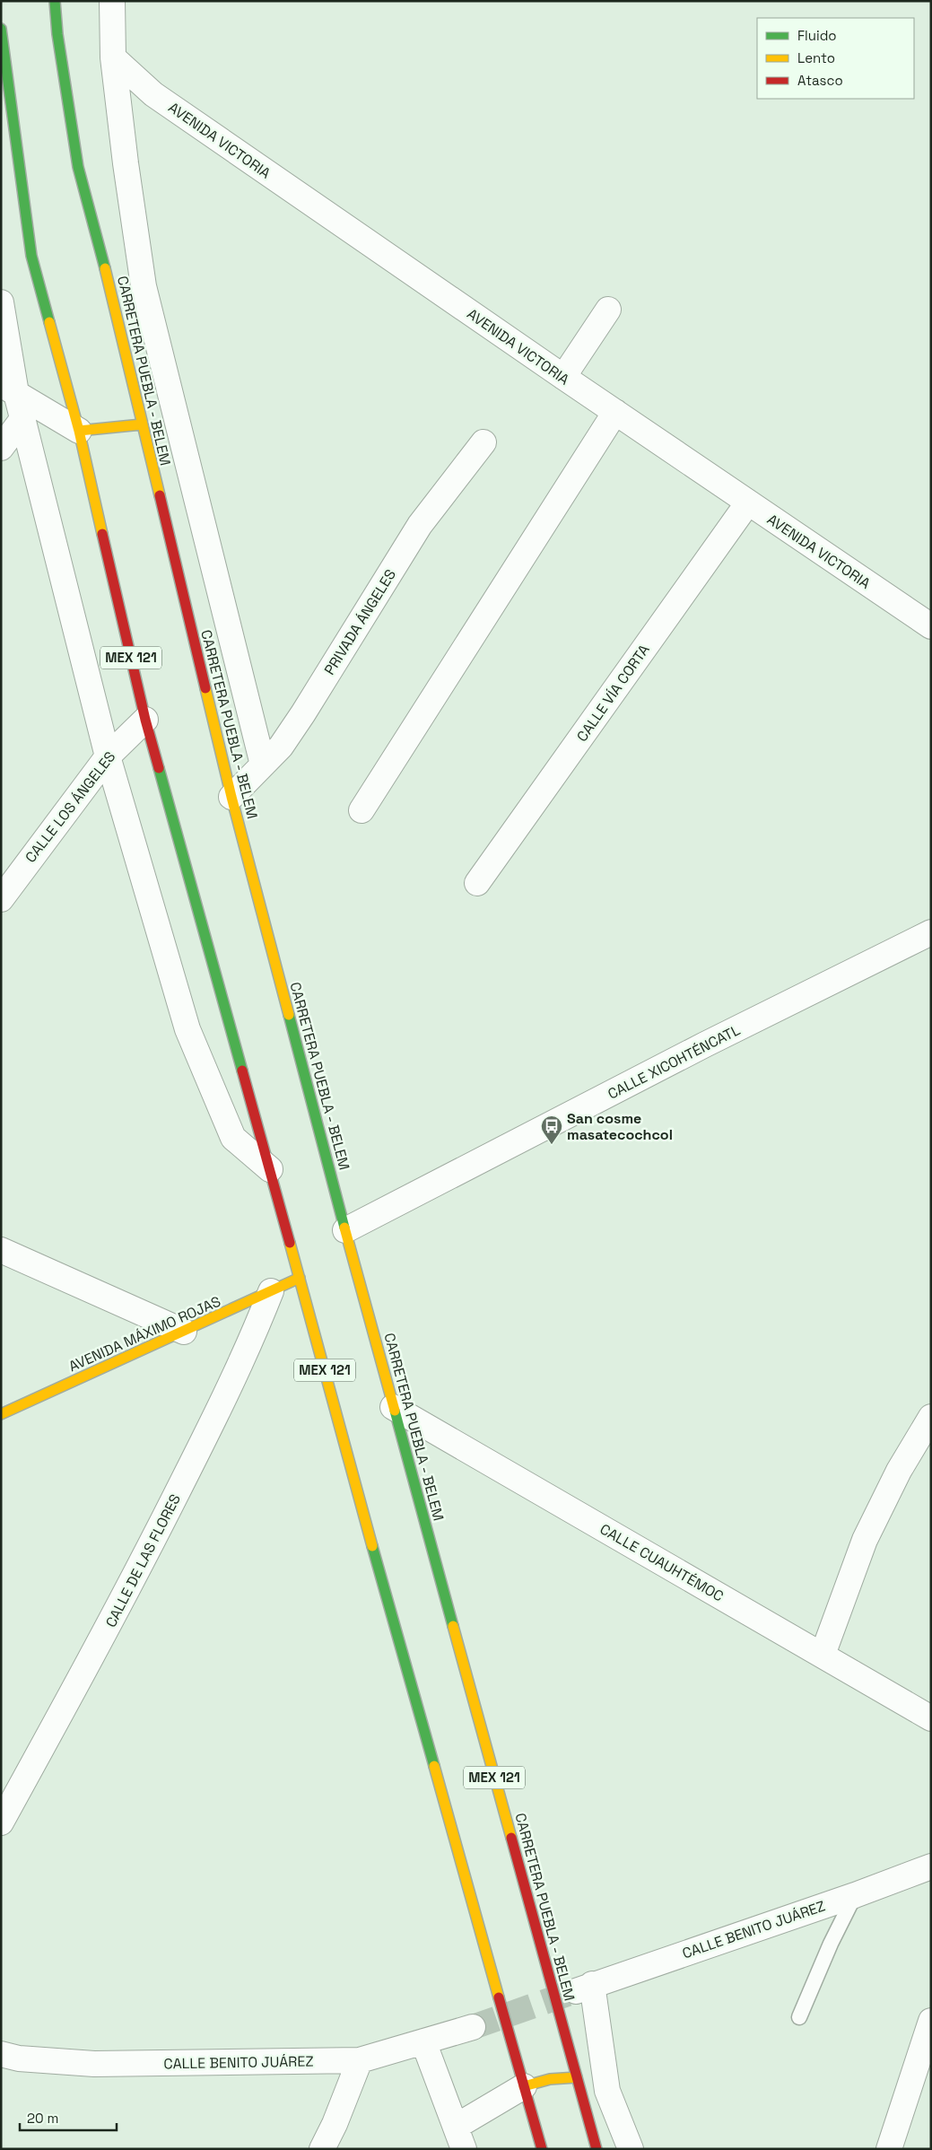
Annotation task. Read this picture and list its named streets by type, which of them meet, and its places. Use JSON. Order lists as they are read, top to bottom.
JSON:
{
  "streets": {
    "main road": ["CARRETERA PUEBLA - BELEM", "MEX 121", "AVENIDA MÁXIMO ROJAS"],
    "street": [
      "AVENIDA VICTORIA",
      "PRIVADA ÁNGELES",
      "CALLE VÍA CORTA",
      "CALLE LOS ÁNGELES",
      "CALLE XICOHTÉNCATL",
      "CALLE DE LAS FLORES",
      "CALLE CUAUHTÉMOC",
      "CALLE BENITO JUÁREZ"
    ]
  },
  "crossings": [
    ["AVENIDA VICTORIA", "CALLE VÍA CORTA"],
    ["CARRETERA PUEBLA - BELEM", "PRIVADA ÁNGELES"],
    ["CARRETERA PUEBLA - BELEM", "CALLE XICOHTÉNCATL"],
    ["CARRETERA PUEBLA - BELEM", "CALLE CUAUHTÉMOC"],
    ["MEX 121", "CALLE LOS ÁNGELES"],
    ["MEX 121", "AVENIDA MÁXIMO ROJAS"],
    ["AVENIDA MÁXIMO ROJAS", "CALLE DE LAS FLORES"]
  ],
  "places": {
    "bus stop": ["San cosme masatecochcol"]
  },
  "legend": ["Fluido", "Lento", "Atasco"],
  "scale_bar": "20 m"
}
